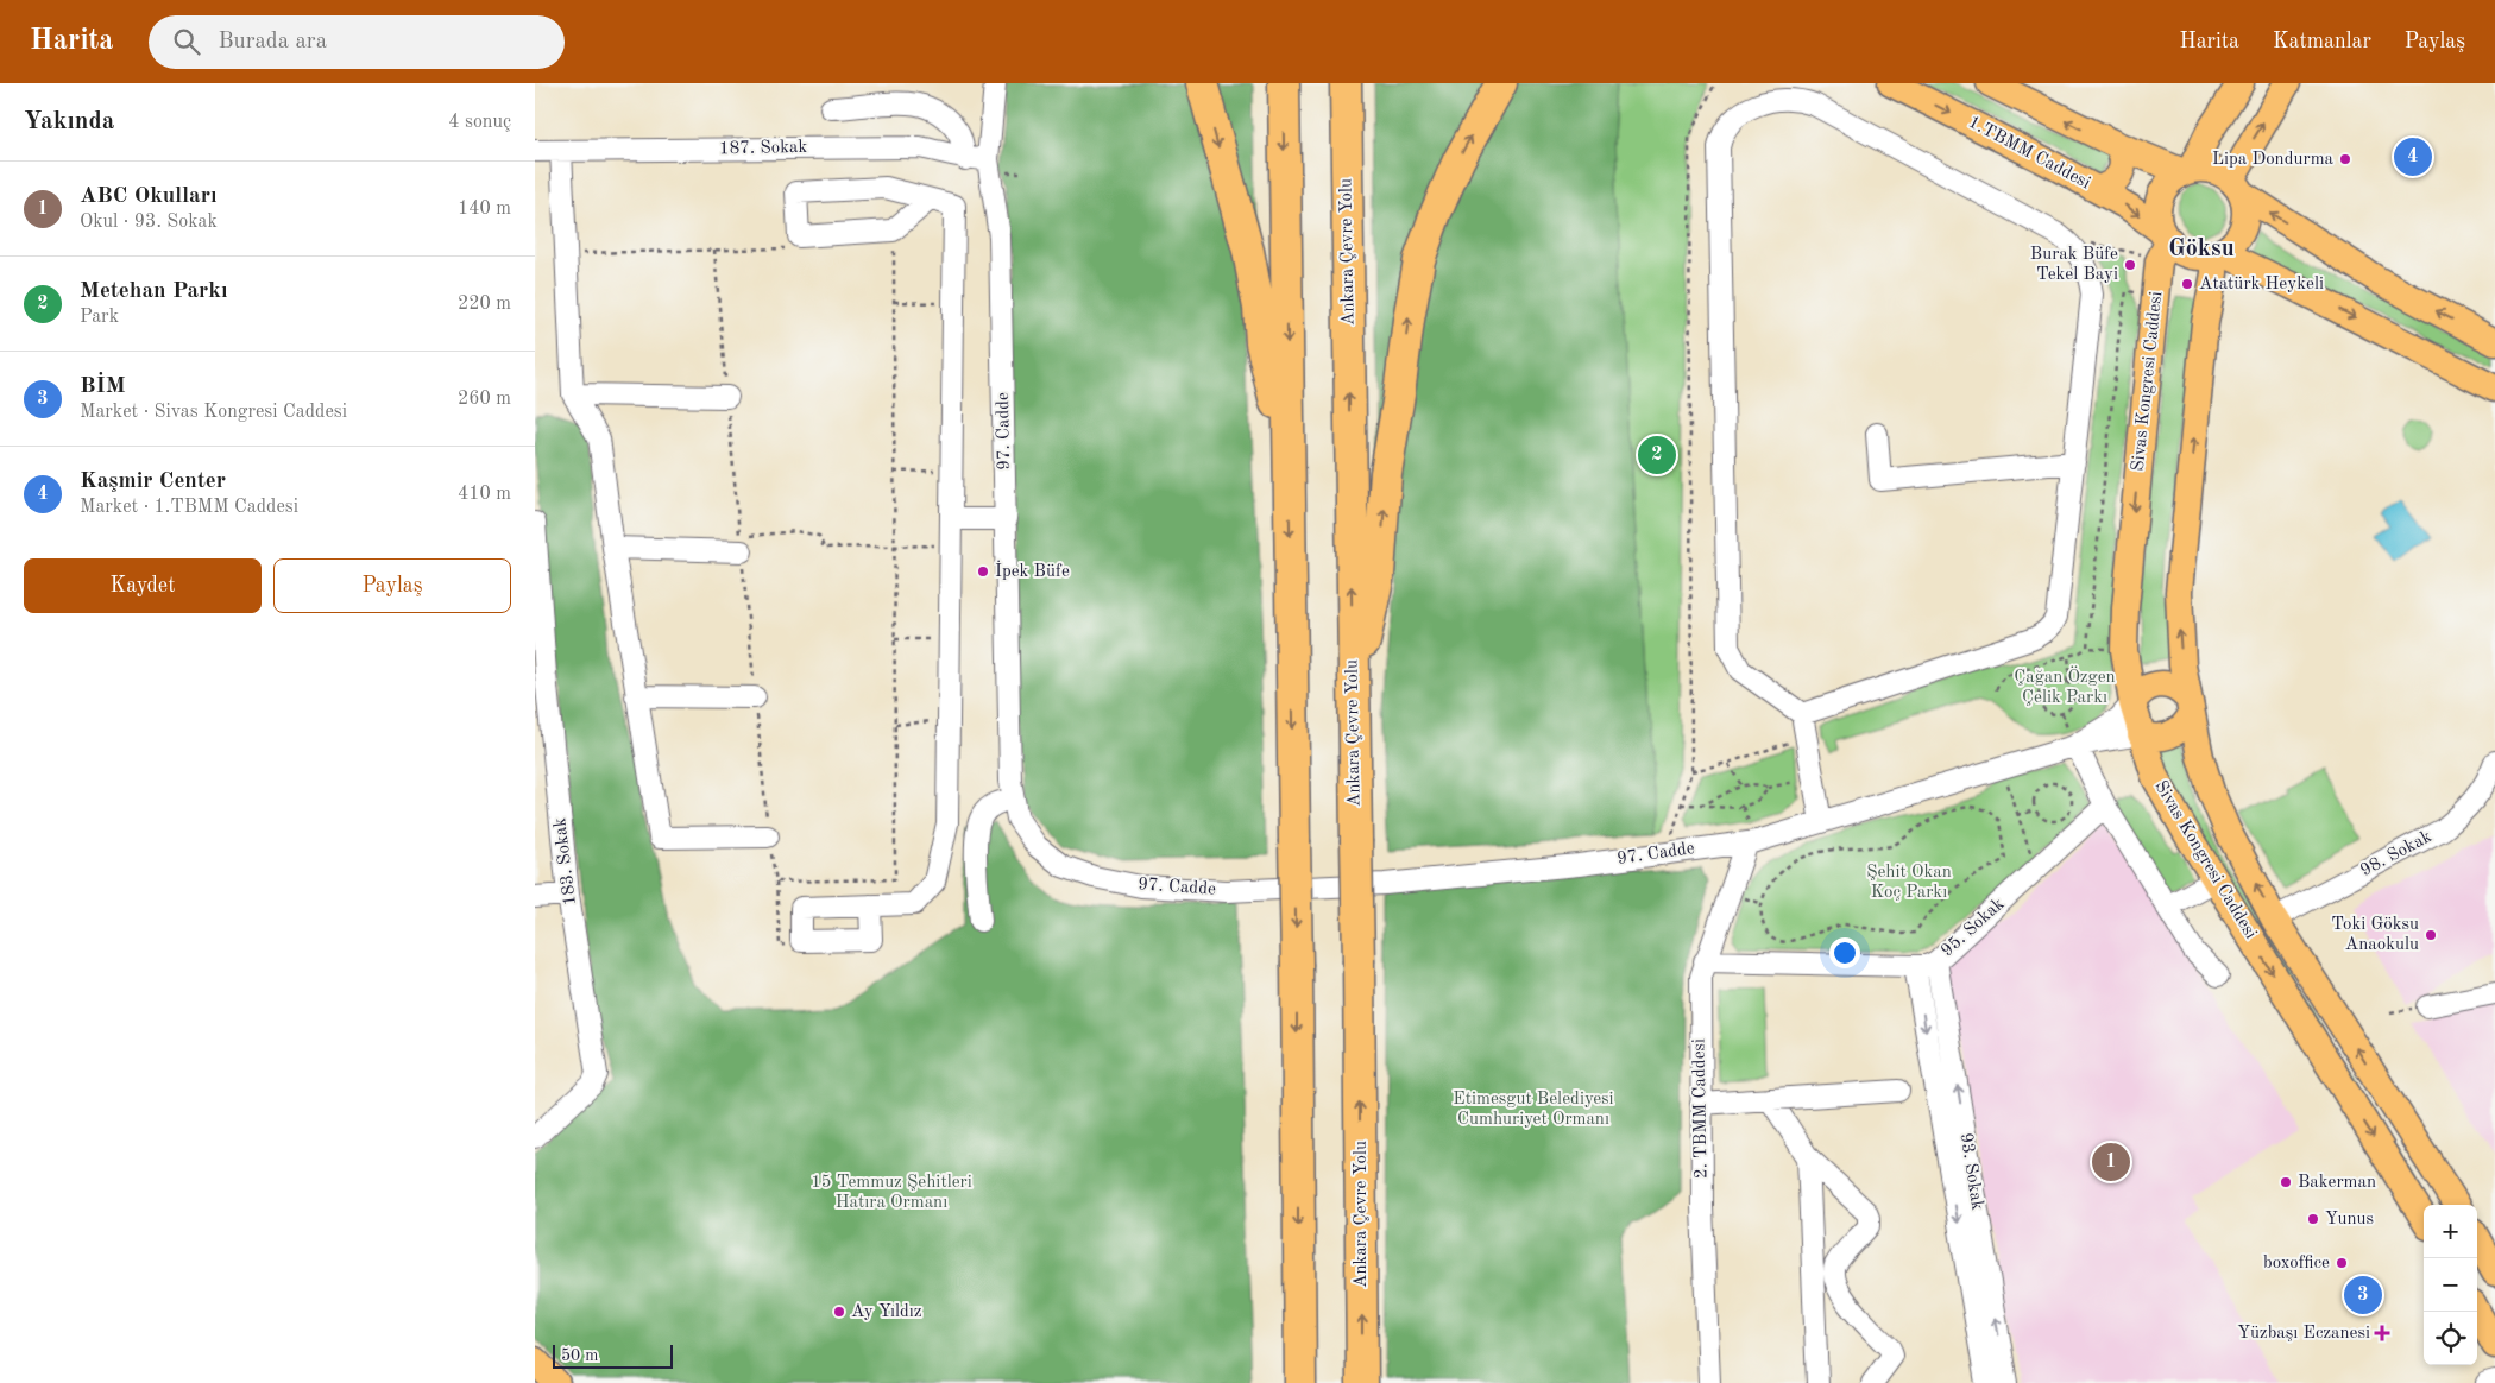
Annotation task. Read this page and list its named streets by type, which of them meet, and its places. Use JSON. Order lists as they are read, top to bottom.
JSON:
{
  "streets": {
    "highway": ["Ankara Çevre Yolu"],
    "main road": ["1.TBMM Caddesi", "Sivas Kongresi Caddesi"],
    "street": [
      "187. Sokak",
      "97. Cadde",
      "98. Sokak",
      "183. Sokak",
      "95. Sokak",
      "2. TBMM Caddesi",
      "93. Sokak"
    ]
  },
  "crossings": [
    ["187. Sokak", "97. Cadde"],
    ["1.TBMM Caddesi", "Sivas Kongresi Caddesi"],
    ["Sivas Kongresi Caddesi", "97. Cadde"],
    ["Sivas Kongresi Caddesi", "98. Sokak"],
    ["97. Cadde", "2. TBMM Caddesi"],
    ["95. Sokak", "2. TBMM Caddesi"],
    ["95. Sokak", "93. Sokak"]
  ],
  "districts": ["Göksu"],
  "parks": [
    "Çağan Özgen Çelik Parkı",
    "Şehit Okan Koç Parkı",
    "Etimesgut Belediyesi Cumhuriyet Ormanı",
    "15 Temmuz Şehitleri Hatıra Ormanı"
  ],
  "places": {
    "other": [
      "Lipa Dondurma",
      "Burak Büfe Tekel Bayi",
      "Atatürk Heykeli",
      "İpek Büfe",
      "Toki Göksu Anaokulu",
      "Bakerman",
      "Yunus",
      "boxoffice",
      "Ay Yıldız"
    ],
    "health": ["Yüzbaşı Eczanesi"]
  },
  "scale_bar": "50 m",
  "page": {
    "header": "Harita",
    "search": "Burada ara",
    "nav": ["Harita", "Katmanlar", "Paylaş"],
    "heading": ["Yakında", "4 sonuç"],
    "pins": [
      "4",
      "2",
      "1",
      "3"
    ],
    "list": [
      {
        "mark": "1",
        "name": "ABC Okulları",
        "note": "Okul · 93. Sokak",
        "value": "140 m"
      },
      {
        "mark": "2",
        "name": "Metehan Parkı",
        "note": "Park",
        "value": "220 m"
      },
      {
        "mark": "3",
        "name": "BİM",
        "note": "Market · Sivas Kongresi Caddesi",
        "value": "260 m"
      },
      {
        "mark": "4",
        "name": "Kaşmir Center",
        "note": "Market · 1.TBMM Caddesi",
        "value": "410 m"
      }
    ],
    "buttons": ["Kaydet", "Paylaş"],
    "map_buttons": ["+", "−"],
    "scale": "50 m"
  }
}
